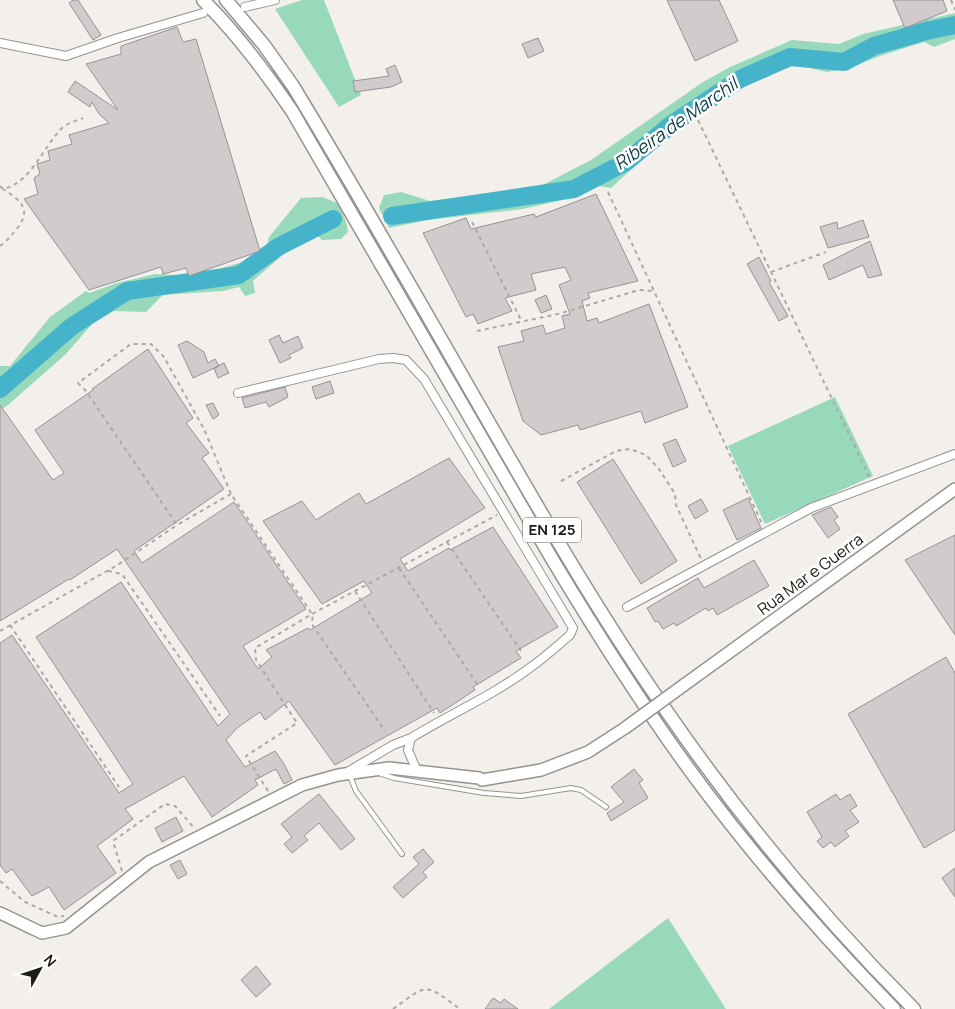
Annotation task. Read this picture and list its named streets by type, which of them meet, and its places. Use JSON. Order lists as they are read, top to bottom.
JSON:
{
  "streets": {
    "main road": ["EN 125"],
    "street": ["Rua Mar e Guerra"]
  },
  "water": ["Ribeira de Marchil"],
  "north": "top right"
}
